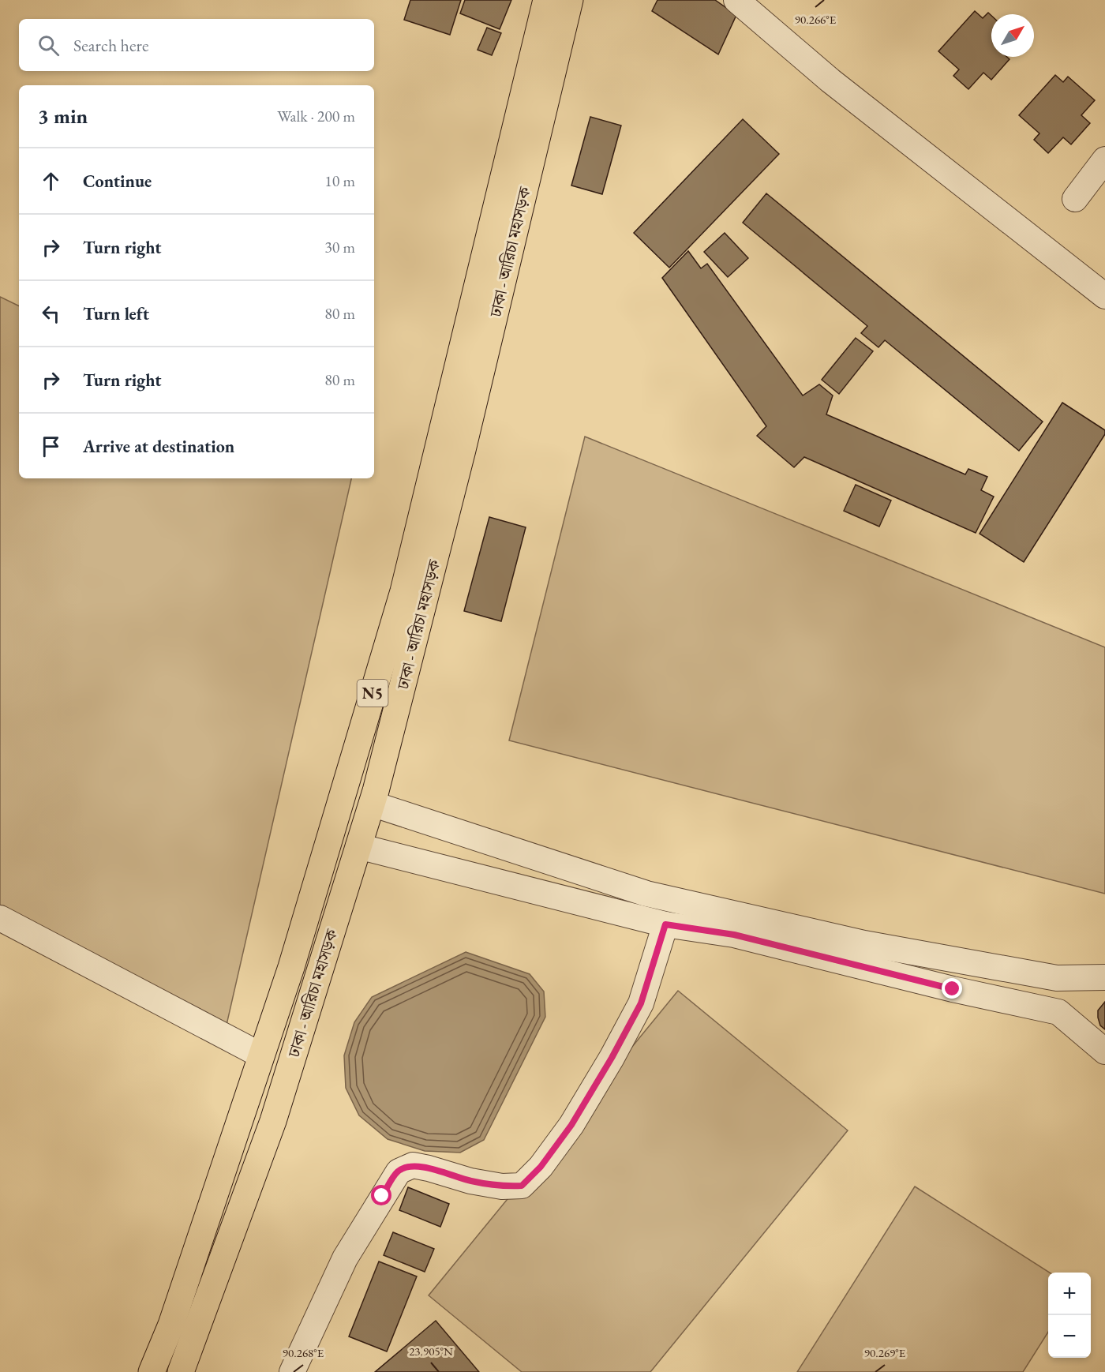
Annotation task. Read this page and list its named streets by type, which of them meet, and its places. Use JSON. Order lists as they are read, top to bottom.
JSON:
{
  "streets": {
    "highway": ["ঢাকা - আরিচা মহাসড়ক", "N5"]
  },
  "north": "top right",
  "page": {
    "search": "Search here",
    "heading": ["3 min", "Walk · 200 m"],
    "list": [
      ["Continue", "10 m"],
      ["Turn right", "30 m"],
      ["Turn left", "80 m"],
      ["Turn right", "80 m"],
      "Arrive at destination"
    ],
    "map_buttons": ["+", "−"]
  },
  "coordinates": [
    "90.266°E",
    "23.905°N",
    "90.268°E",
    "90.269°E"
  ]
}
